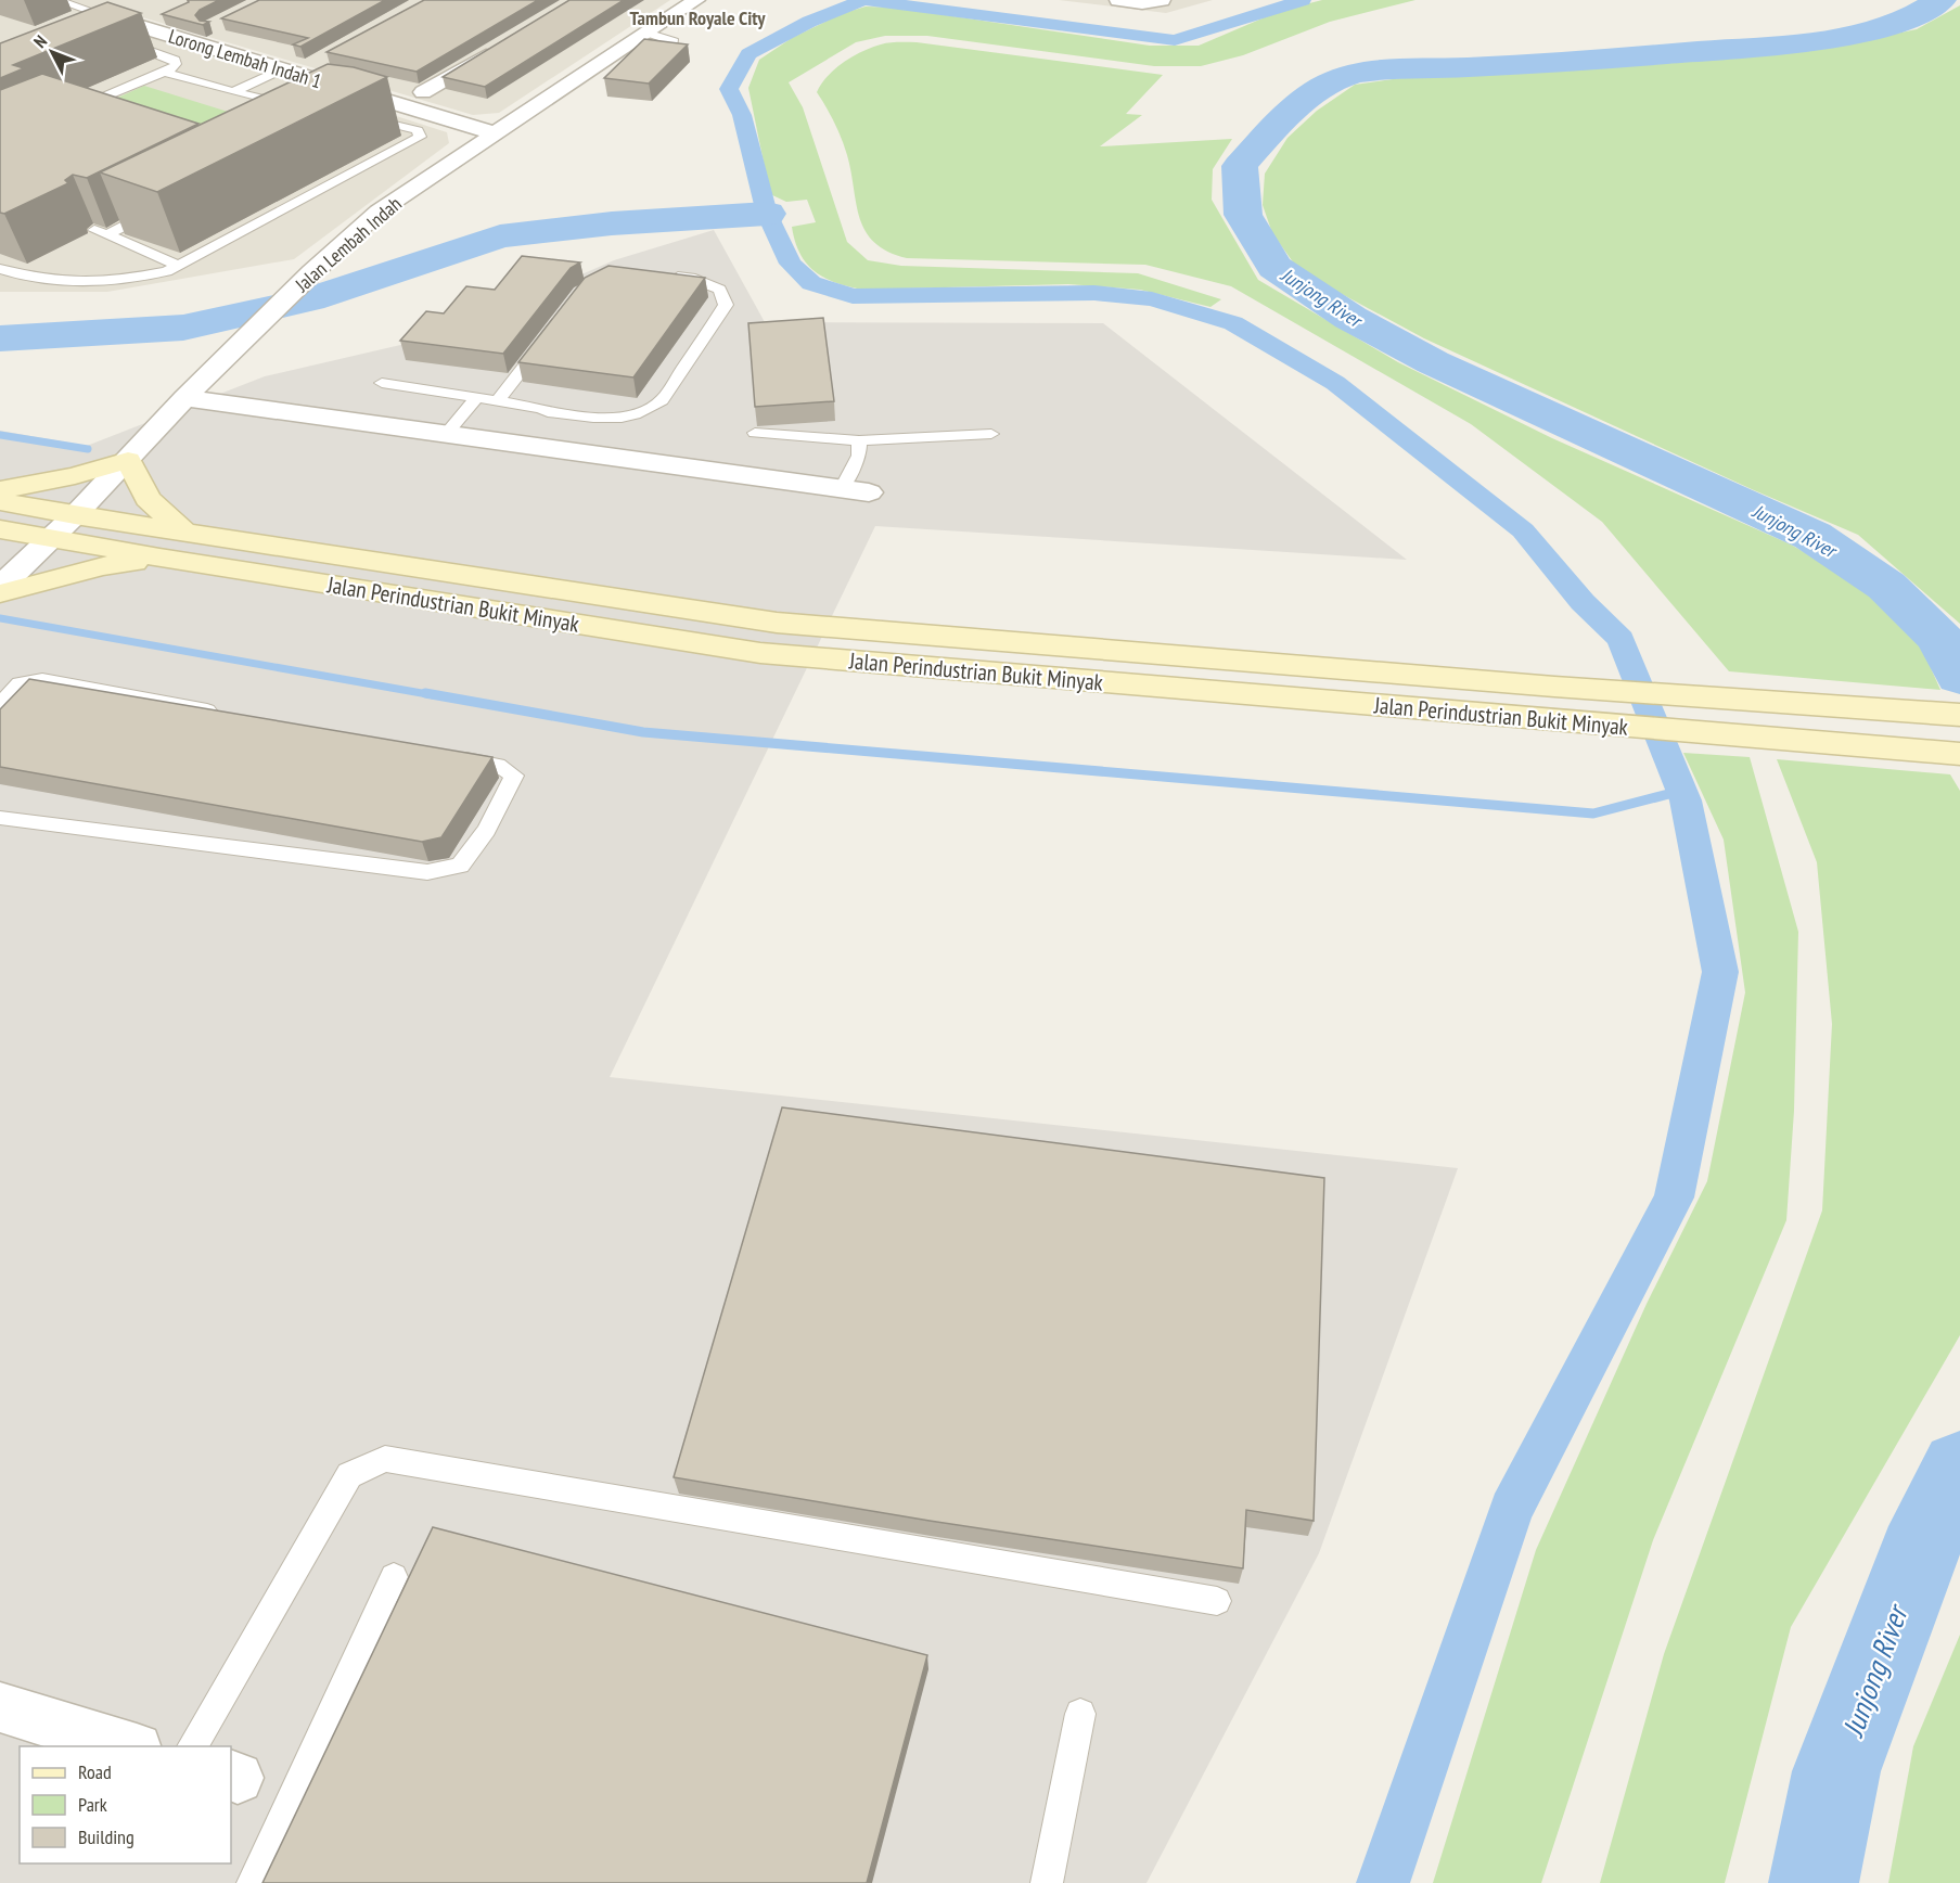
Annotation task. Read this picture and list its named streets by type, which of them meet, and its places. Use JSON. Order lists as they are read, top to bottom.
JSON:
{
  "streets": {
    "main road": ["Jalan Perindustrian Bukit Minyak"],
    "street": ["Lorong Lembah Indah 1", "Jalan Lembah Indah"]
  },
  "crossings": [
    ["Lorong Lembah Indah 1", "Jalan Lembah Indah"],
    ["Jalan Lembah Indah", "Jalan Perindustrian Bukit Minyak"]
  ],
  "districts": ["Tambun Royale City"],
  "water": ["Junjong River"],
  "legend": ["Road", "Park", "Building"],
  "north": "top left"
}
